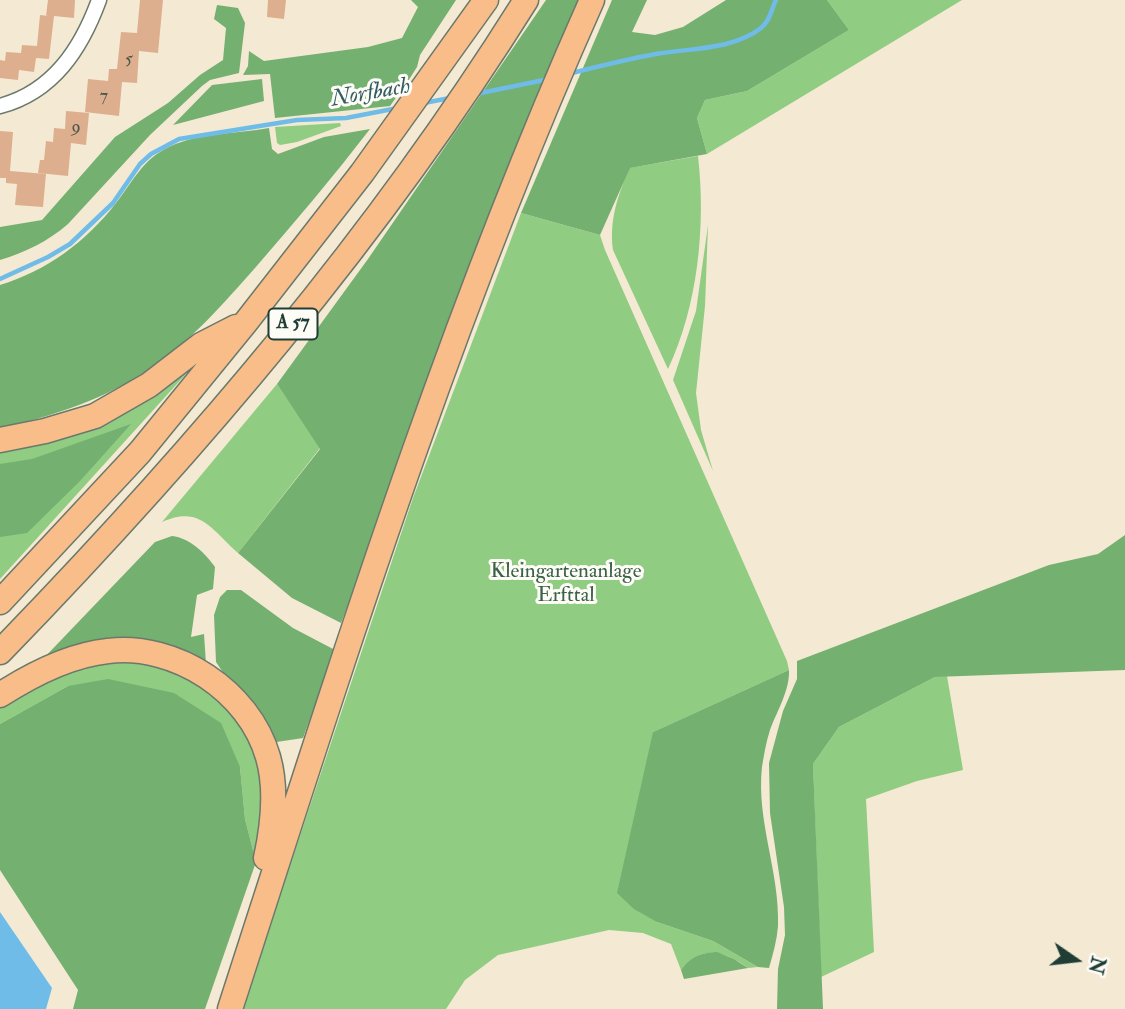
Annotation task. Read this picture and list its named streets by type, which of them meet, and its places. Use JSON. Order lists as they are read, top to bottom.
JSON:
{
  "streets": {
    "highway": ["A 57"]
  },
  "water": ["Norfbach"],
  "parks": ["Kleingartenanlage Erfttal"],
  "house_numbers": ["5", "7", "9"],
  "north": "right"
}
